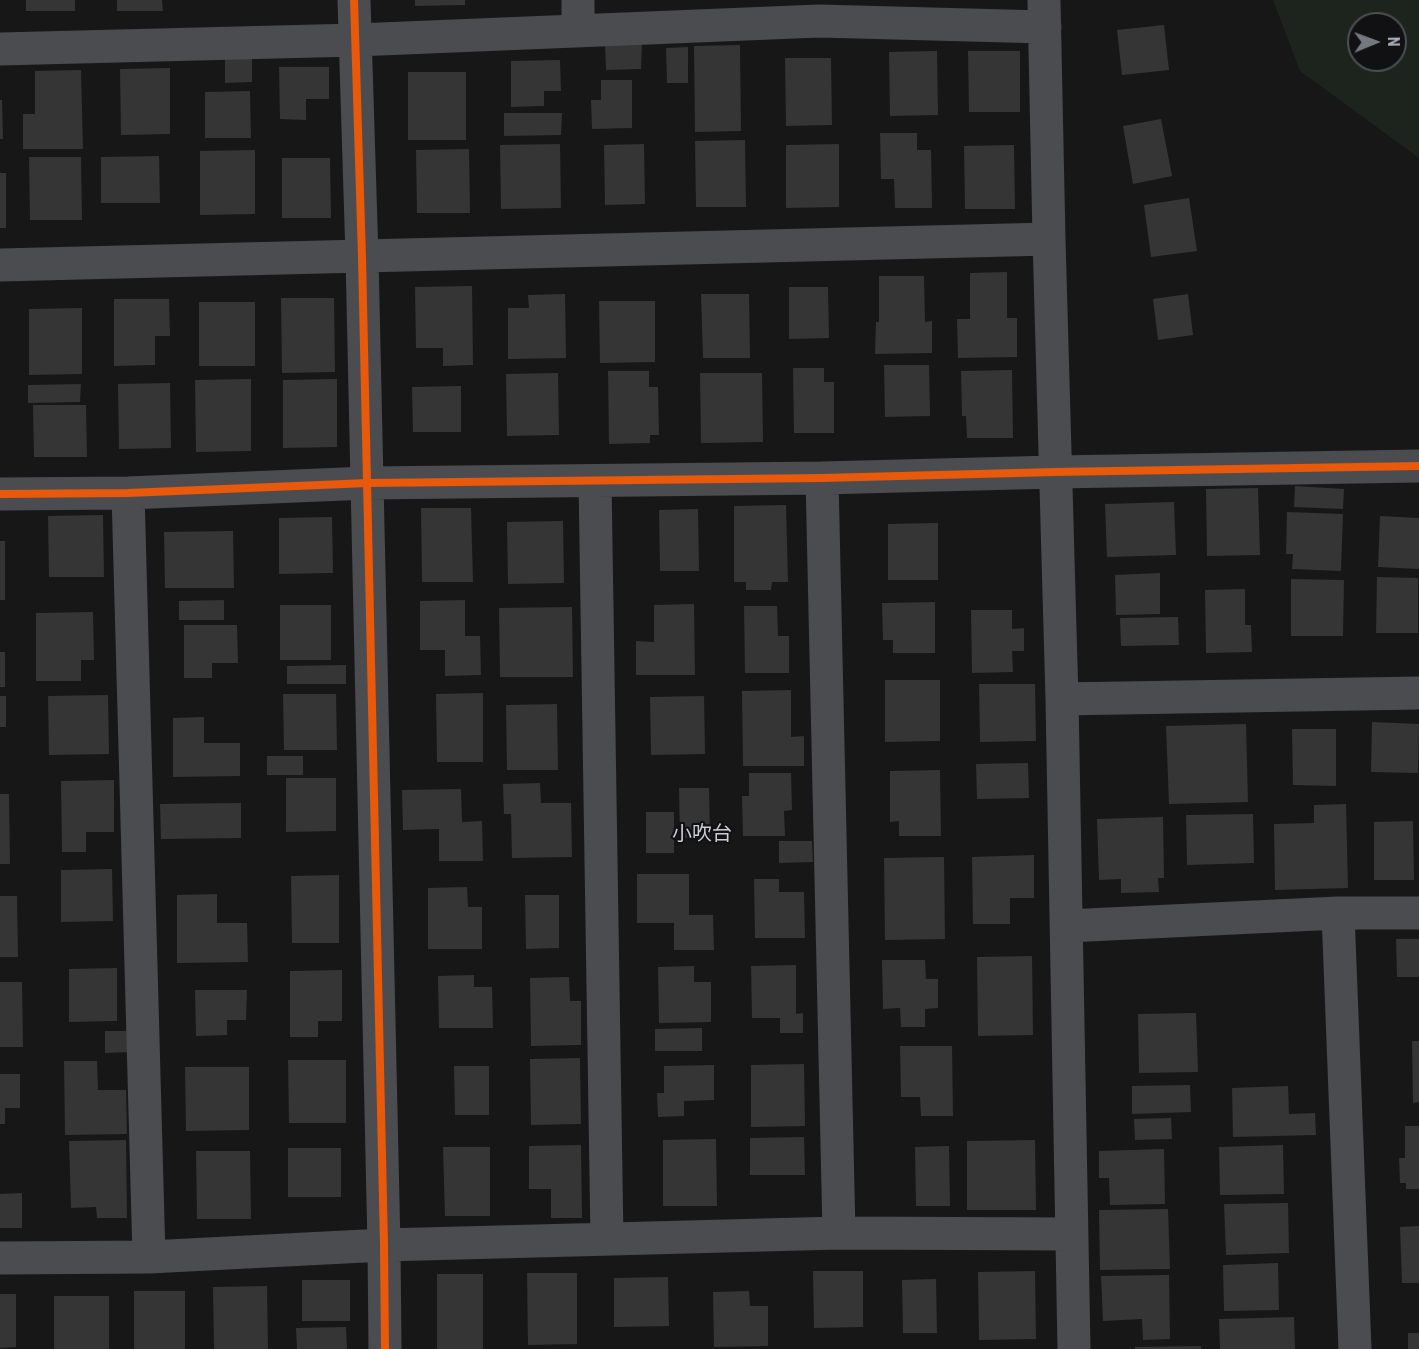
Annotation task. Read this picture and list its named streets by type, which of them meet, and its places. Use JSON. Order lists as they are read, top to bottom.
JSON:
{
  "districts": ["小吹台"],
  "north": "right"
}
